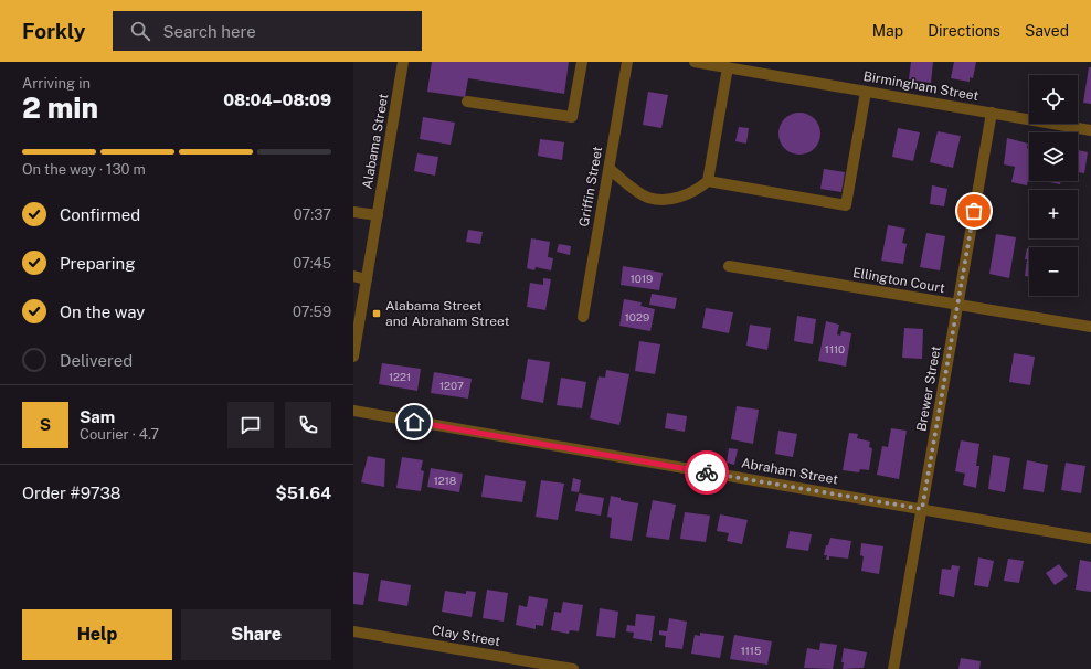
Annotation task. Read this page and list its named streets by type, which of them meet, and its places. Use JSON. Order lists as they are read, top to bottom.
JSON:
{
  "streets": {
    "street": [
      "Birmingham Street",
      "Alabama Street",
      "Griffin Street",
      "Ellington Court",
      "Brewer Street",
      "Abraham Street",
      "Clay Street"
    ]
  },
  "crossings": [
    ["Birmingham Street", "Brewer Street"],
    ["Ellington Court", "Brewer Street"],
    ["Brewer Street", "Abraham Street"]
  ],
  "places": {
    "transit": ["Alabama Street and Abraham Street"]
  },
  "house_numbers": [
    "1019",
    "1029",
    "1110",
    "1221",
    "1207",
    "1218",
    "1115"
  ],
  "page": {
    "header": "Forkly",
    "search": "Search here",
    "nav": ["Map", "Directions", "Saved"],
    "heading": ["2 min", "Arriving in", "08:04–08:09"],
    "panel": [
      "Sam",
      "Courier · 4.7",
      "Order #9738",
      "$51.64"
    ],
    "map_buttons": ["+", "−"],
    "bar": "On the way · 130 m",
    "list": [
      ["Confirmed", "07:37"],
      ["Preparing", "07:45"],
      ["On the way", "07:59"],
      "Delivered"
    ],
    "round": "S",
    "buttons": ["Help", "Share"]
  }
}
